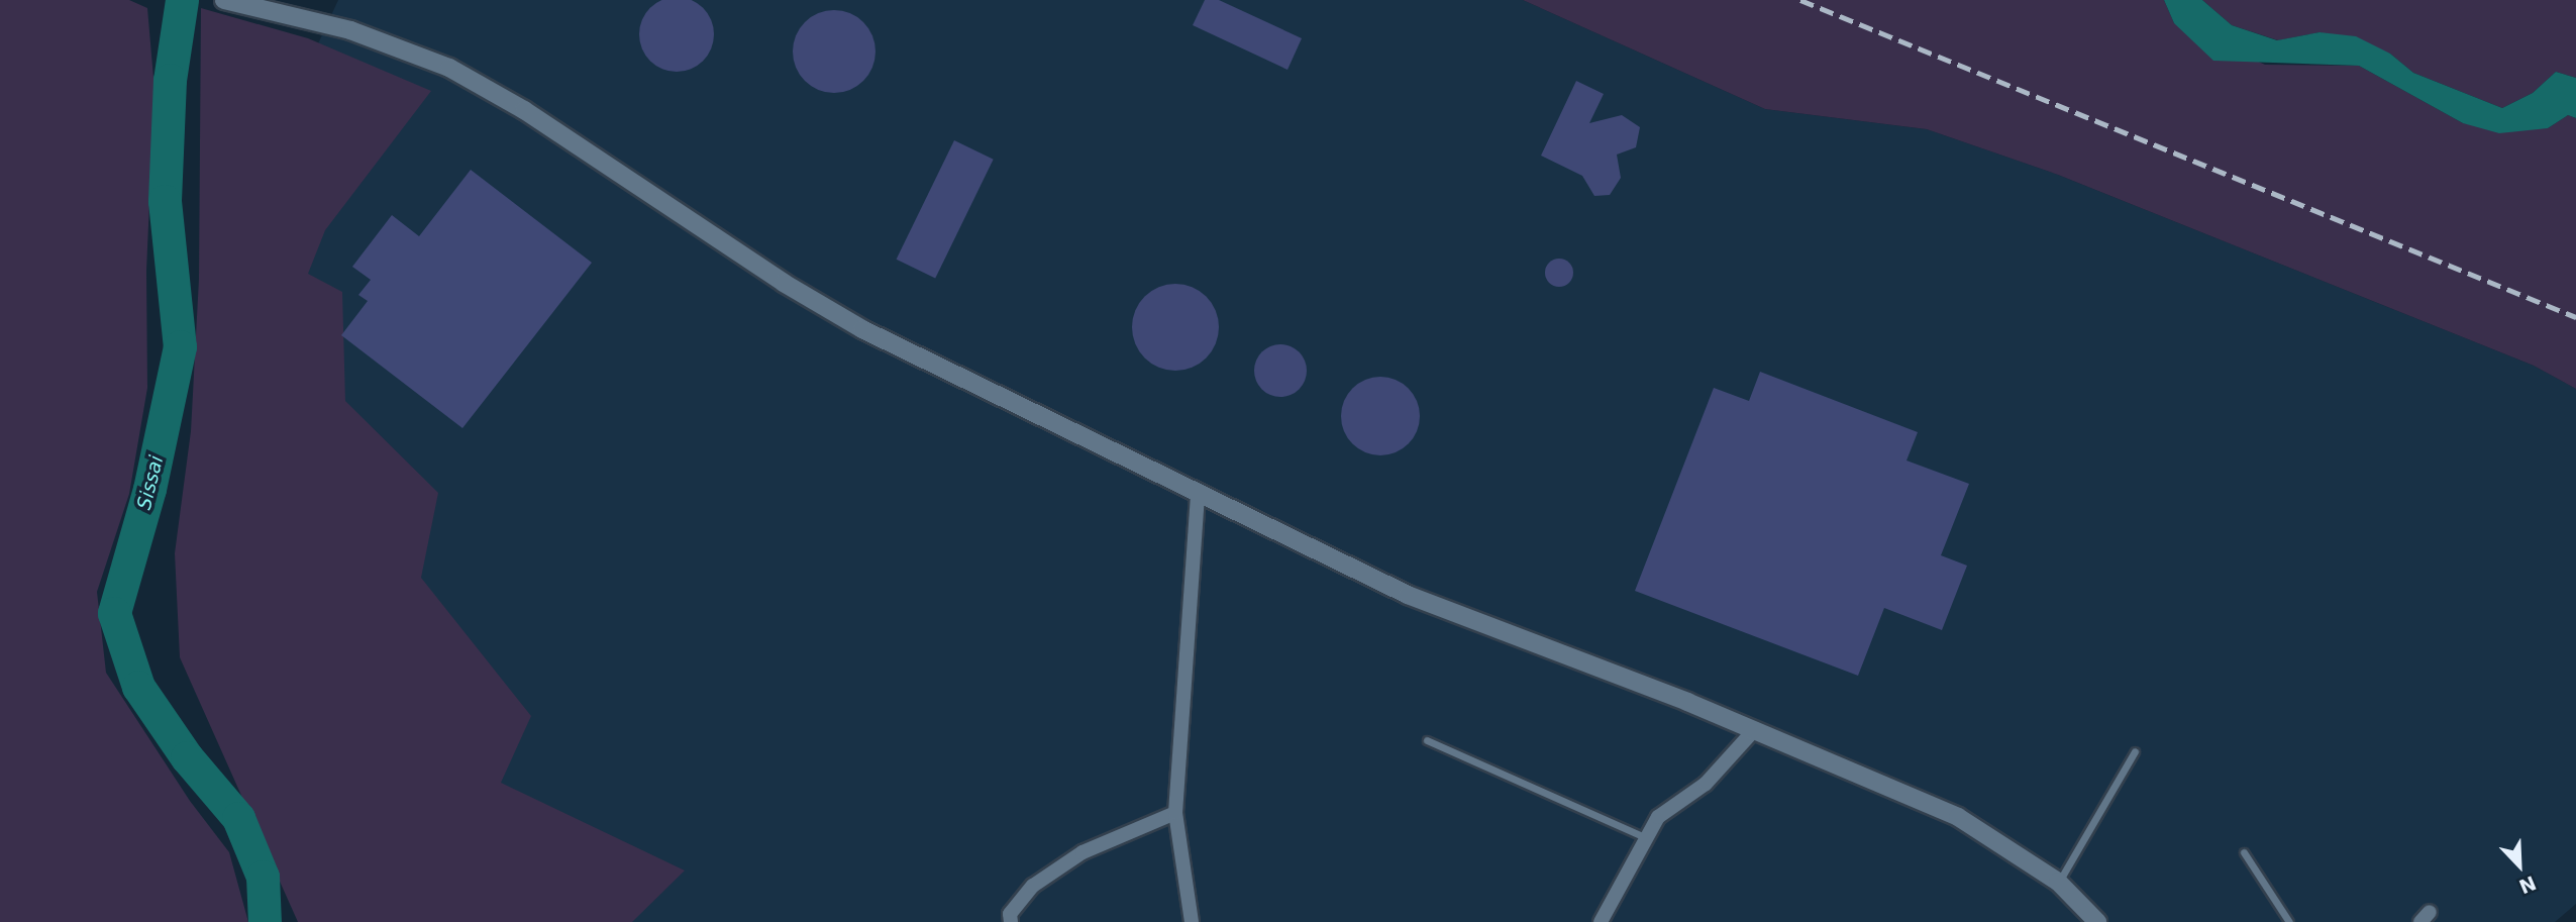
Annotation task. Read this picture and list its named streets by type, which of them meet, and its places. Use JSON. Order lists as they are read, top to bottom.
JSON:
{
  "water": ["Sissai"],
  "north": "bottom right"
}
